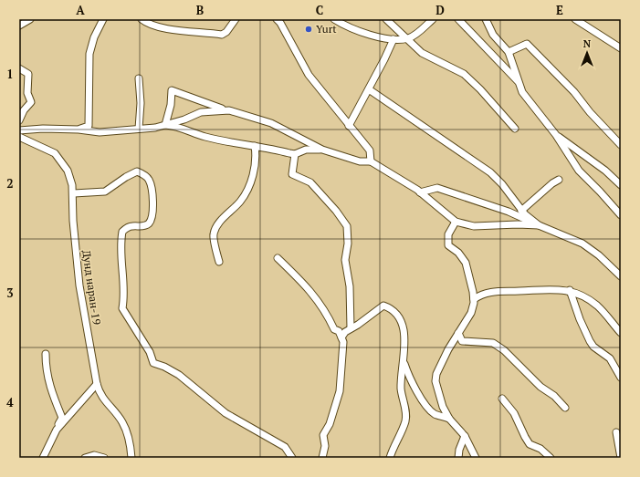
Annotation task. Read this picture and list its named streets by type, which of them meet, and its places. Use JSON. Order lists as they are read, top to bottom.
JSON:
{
  "streets": {
    "street": ["Дунд наран-19"]
  },
  "places": ["Yurt"],
  "north": "top",
  "grid": {
    "columns": [
      "A",
      "B",
      "C",
      "D",
      "E"
    ],
    "rows": [
      "1",
      "2",
      "3",
      "4"
    ]
  }
}
